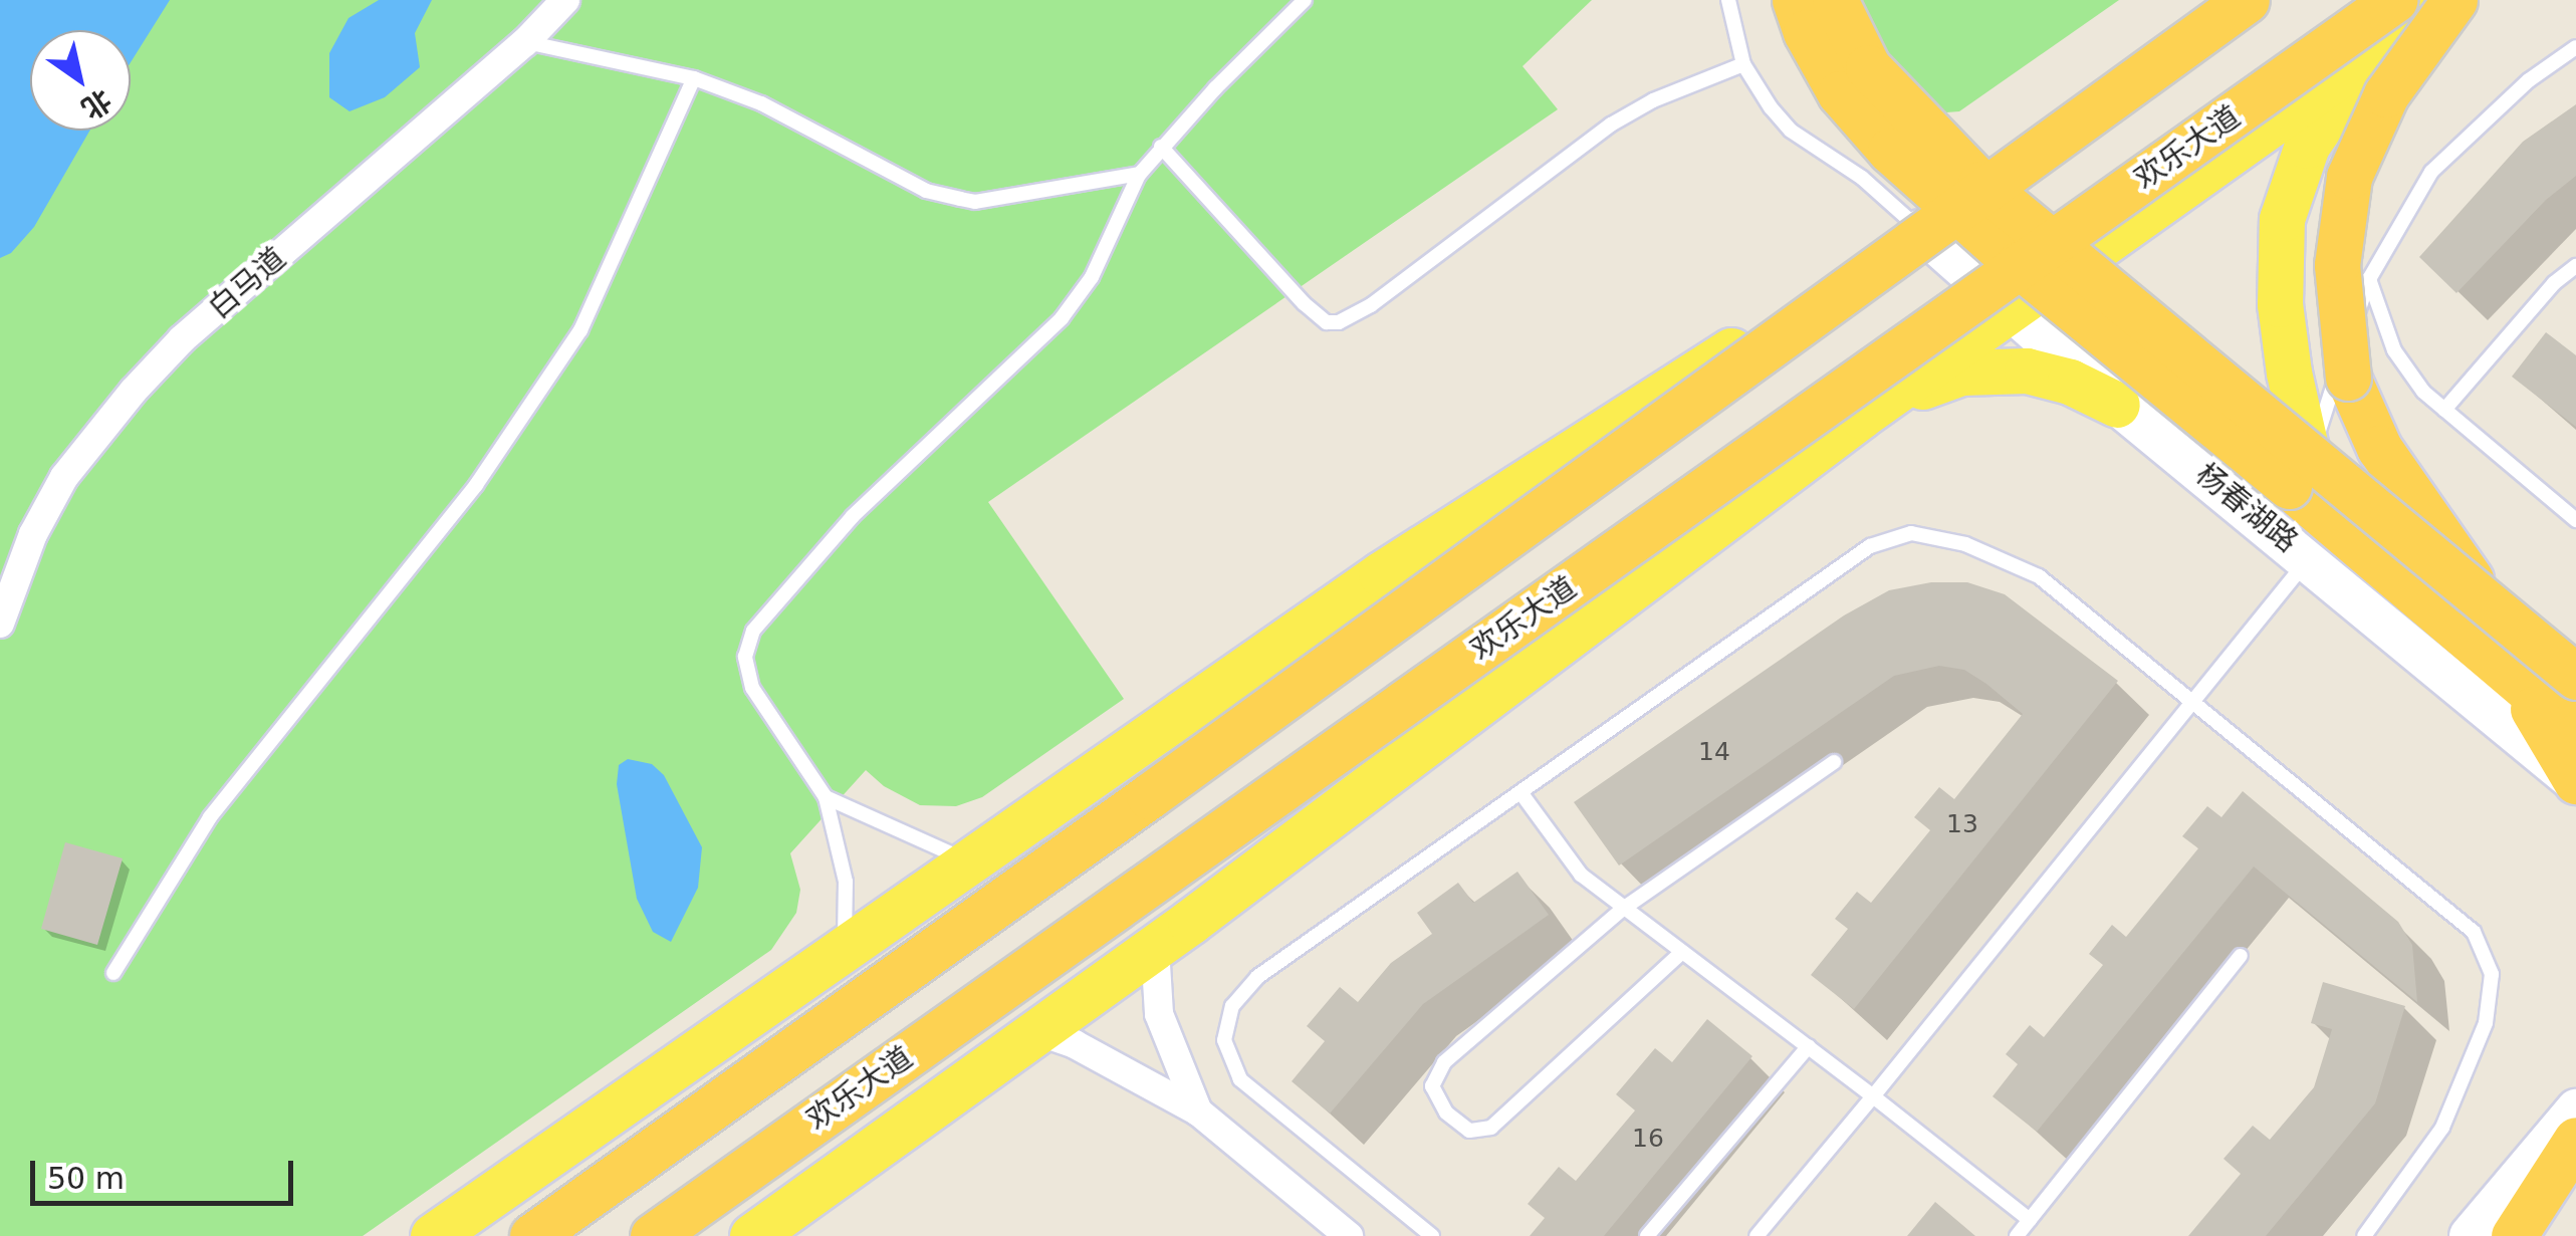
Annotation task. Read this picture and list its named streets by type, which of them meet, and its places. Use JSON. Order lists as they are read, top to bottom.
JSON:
{
  "streets": {
    "highway": ["欢乐大道"],
    "main road": ["杨春湖路"],
    "street": ["白马道"]
  },
  "crossings": [
    ["欢乐大道", "杨春湖路"]
  ],
  "house_numbers": ["14", "13", "16"],
  "scale_bar": "50 m",
  "north": "bottom right"
}
